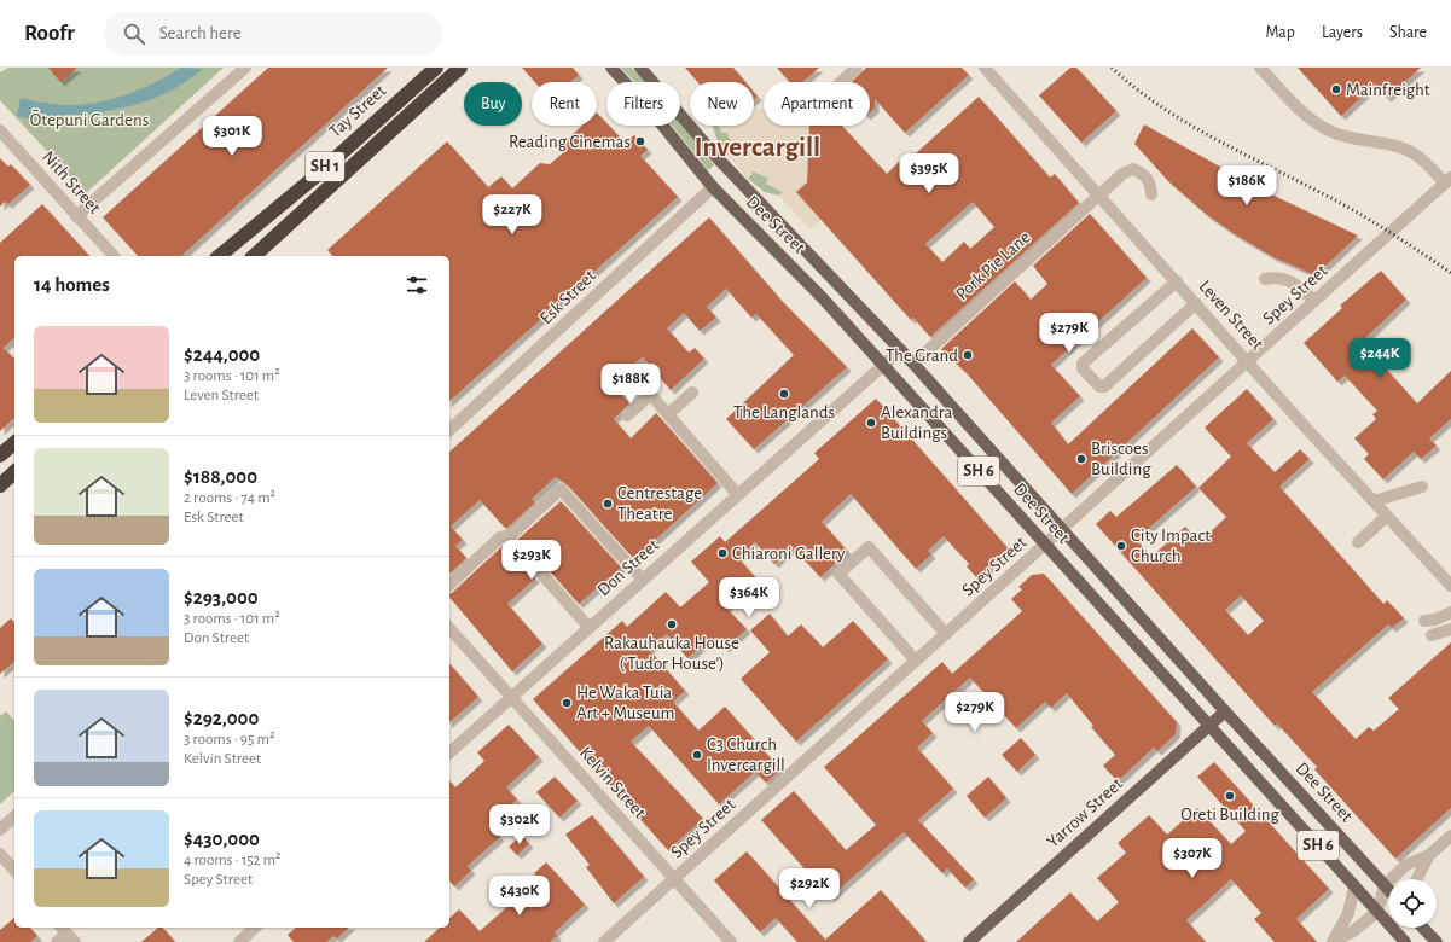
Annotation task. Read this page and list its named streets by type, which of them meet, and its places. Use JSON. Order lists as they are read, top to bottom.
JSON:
{
  "streets": {
    "highway": ["Tay Street", "SH 1"],
    "main road": ["Dee Street", "SH 6", "Yarrow Street"],
    "street": [
      "Nith Street",
      "Pork Pie Lane",
      "Spey Street",
      "Esk Street",
      "Leven Street",
      "Don Street",
      "Kelvin Street"
    ]
  },
  "crossings": [
    ["Dee Street", "Pork Pie Lane"],
    ["Dee Street", "Spey Street"],
    ["Dee Street", "Esk Street"],
    ["Dee Street", "Don Street"],
    ["Dee Street", "Yarrow Street"],
    ["Pork Pie Lane", "Leven Street"],
    ["Spey Street", "Leven Street"],
    ["Spey Street", "Kelvin Street"],
    ["Don Street", "Kelvin Street"]
  ],
  "districts": ["Invercargill"],
  "parks": ["Ōtepuni Gardens"],
  "places": [
    "Mainfreight",
    "Reading Cinemas",
    "The Grand",
    "The Langlands",
    "Alexandra Buildings",
    "Briscoes Building",
    "Centrestage Theatre",
    "City Impact Church",
    "Chiaroni Gallery",
    "Rakauhauka House (‘Tudor House’)",
    "He Waka Tuia Art + Museum",
    "C3 Church Invercargill",
    "Oreti Building"
  ],
  "page": {
    "header": "Roofr",
    "search": "Search here",
    "nav": ["Map", "Layers", "Share"],
    "chip": [
      "Buy",
      "Rent",
      "Filters",
      "New",
      "Apartment"
    ],
    "price": [
      "$301K",
      "$395K",
      "$186K",
      "$227K",
      "$279K",
      "$244K",
      "$188K",
      "$293K",
      "$364K",
      "$279K",
      "$302K",
      "$307K",
      "$292K",
      "$430K"
    ],
    "heading": "14 homes",
    "list": [
      {
        "name": "$244,000",
        "note": "3 rooms · 101 m² · Leven Street"
      },
      {
        "name": "$188,000",
        "note": "2 rooms · 74 m² · Esk Street"
      },
      {
        "name": "$293,000",
        "note": "3 rooms · 101 m² · Don Street"
      },
      {
        "name": "$292,000",
        "note": "3 rooms · 95 m² · Kelvin Street"
      },
      {
        "name": "$430,000",
        "note": "4 rooms · 152 m² · Spey Street"
      }
    ]
  }
}
